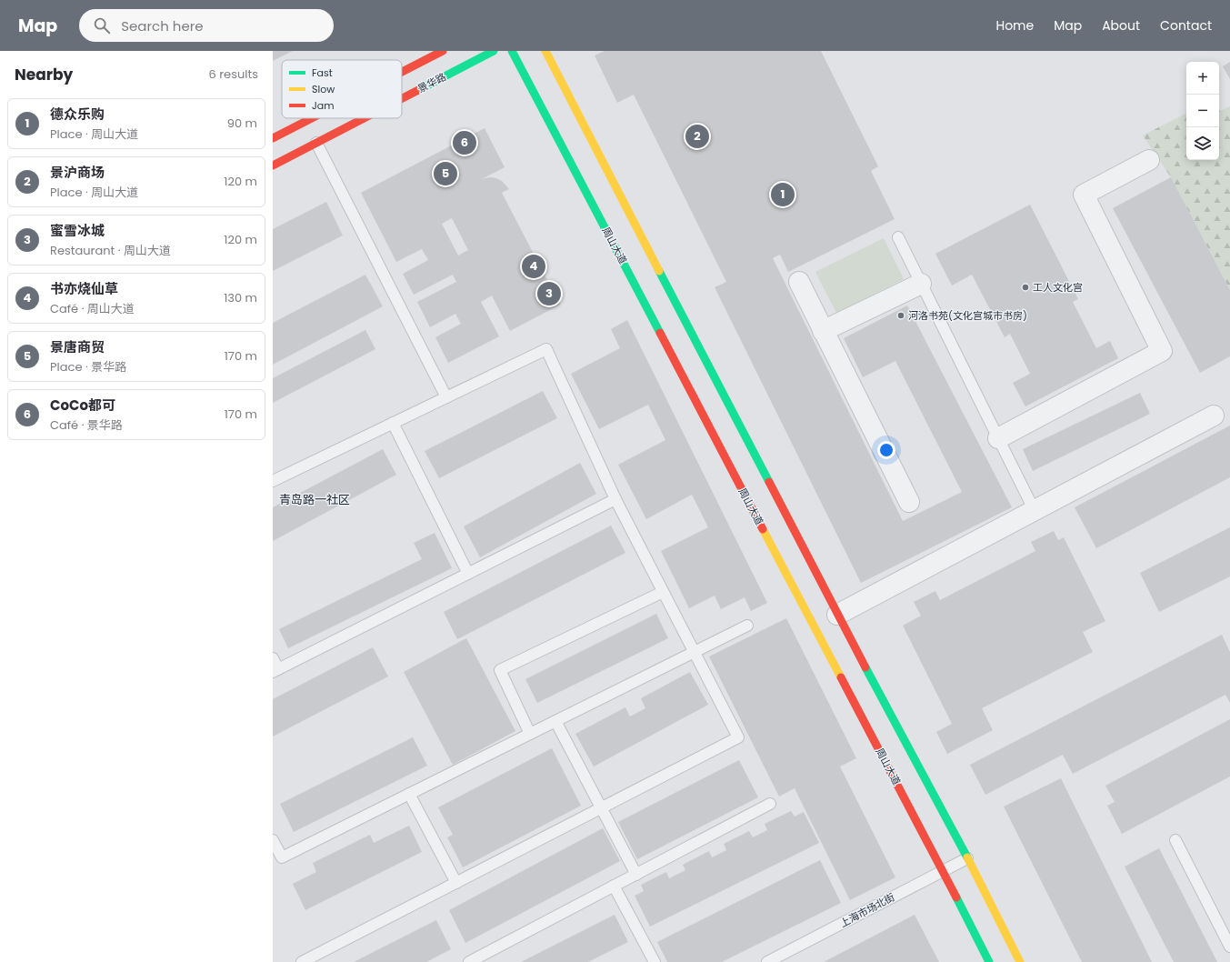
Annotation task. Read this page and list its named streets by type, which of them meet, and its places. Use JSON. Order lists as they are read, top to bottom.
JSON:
{
  "streets": {
    "main road": ["景华路", "周山大道"],
    "lane": ["上海市场北街"]
  },
  "crossings": [
    ["周山大道", "上海市场北街"]
  ],
  "districts": ["青岛路一社区"],
  "places": ["工人文化宫", "河洛书苑(文化宫城市书房)"],
  "legend": ["Fast", "Slow", "Jam"],
  "page": {
    "header": "Map",
    "search": "Search here",
    "nav": [
      "Home",
      "Map",
      "About",
      "Contact"
    ],
    "heading": ["Nearby", "6 results"],
    "map_buttons": ["+", "−"],
    "list": [
      {
        "mark": "1",
        "name": "德众乐购",
        "note": "Place · 周山大道",
        "value": "90 m"
      },
      {
        "mark": "2",
        "name": "景沪商场",
        "note": "Place · 周山大道",
        "value": "120 m"
      },
      {
        "mark": "3",
        "name": "蜜雪冰城",
        "note": "Restaurant · 周山大道",
        "value": "120 m"
      },
      {
        "mark": "4",
        "name": "书亦烧仙草",
        "note": "Café · 周山大道",
        "value": "130 m"
      },
      {
        "mark": "5",
        "name": "景唐商贸",
        "note": "Place · 景华路",
        "value": "170 m"
      },
      {
        "mark": "6",
        "name": "CoCo都可",
        "note": "Café · 景华路",
        "value": "170 m"
      }
    ],
    "pins": [
      "2",
      "6",
      "5",
      "1",
      "4",
      "3"
    ]
  }
}
